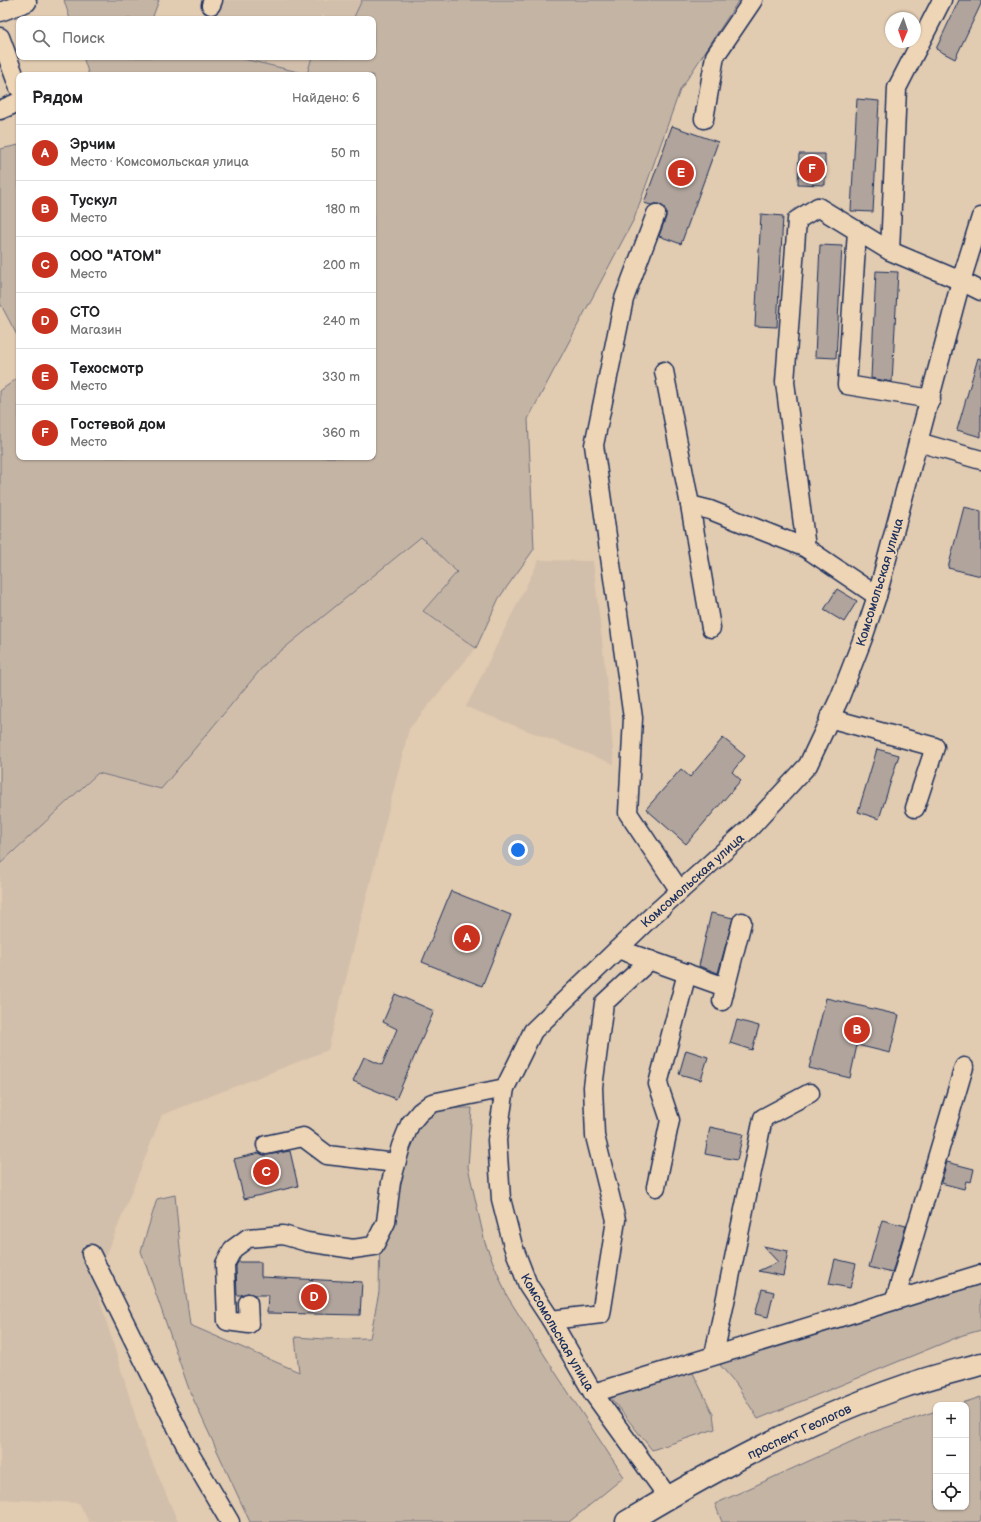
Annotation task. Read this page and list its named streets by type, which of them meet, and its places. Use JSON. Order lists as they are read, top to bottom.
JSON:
{
  "streets": {
    "main road": ["проспект Геологов"],
    "street": ["Комсомольская улица"]
  },
  "crossings": [
    ["Комсомольская улица", "проспект Геологов"]
  ],
  "north": "bottom",
  "page": {
    "search": "Поиск",
    "heading": ["Рядом", "Найдено: 6"],
    "list": [
      {
        "mark": "A",
        "name": "Эрчим",
        "note": "Место · Комсомольская улица",
        "value": "50 m"
      },
      {
        "mark": "B",
        "name": "Тускул",
        "note": "Место",
        "value": "180 m"
      },
      {
        "mark": "C",
        "name": "ООО \"АТОМ\"",
        "note": "Место",
        "value": "200 m"
      },
      {
        "mark": "D",
        "name": "СТО",
        "note": "Магазин",
        "value": "240 m"
      },
      {
        "mark": "E",
        "name": "Техосмотр",
        "note": "Место",
        "value": "330 m"
      },
      {
        "mark": "F",
        "name": "Гостевой дом",
        "note": "Место",
        "value": "360 m"
      }
    ],
    "pins": [
      "F",
      "E",
      "A",
      "B",
      "C",
      "D"
    ],
    "map_buttons": ["+", "−"]
  }
}
